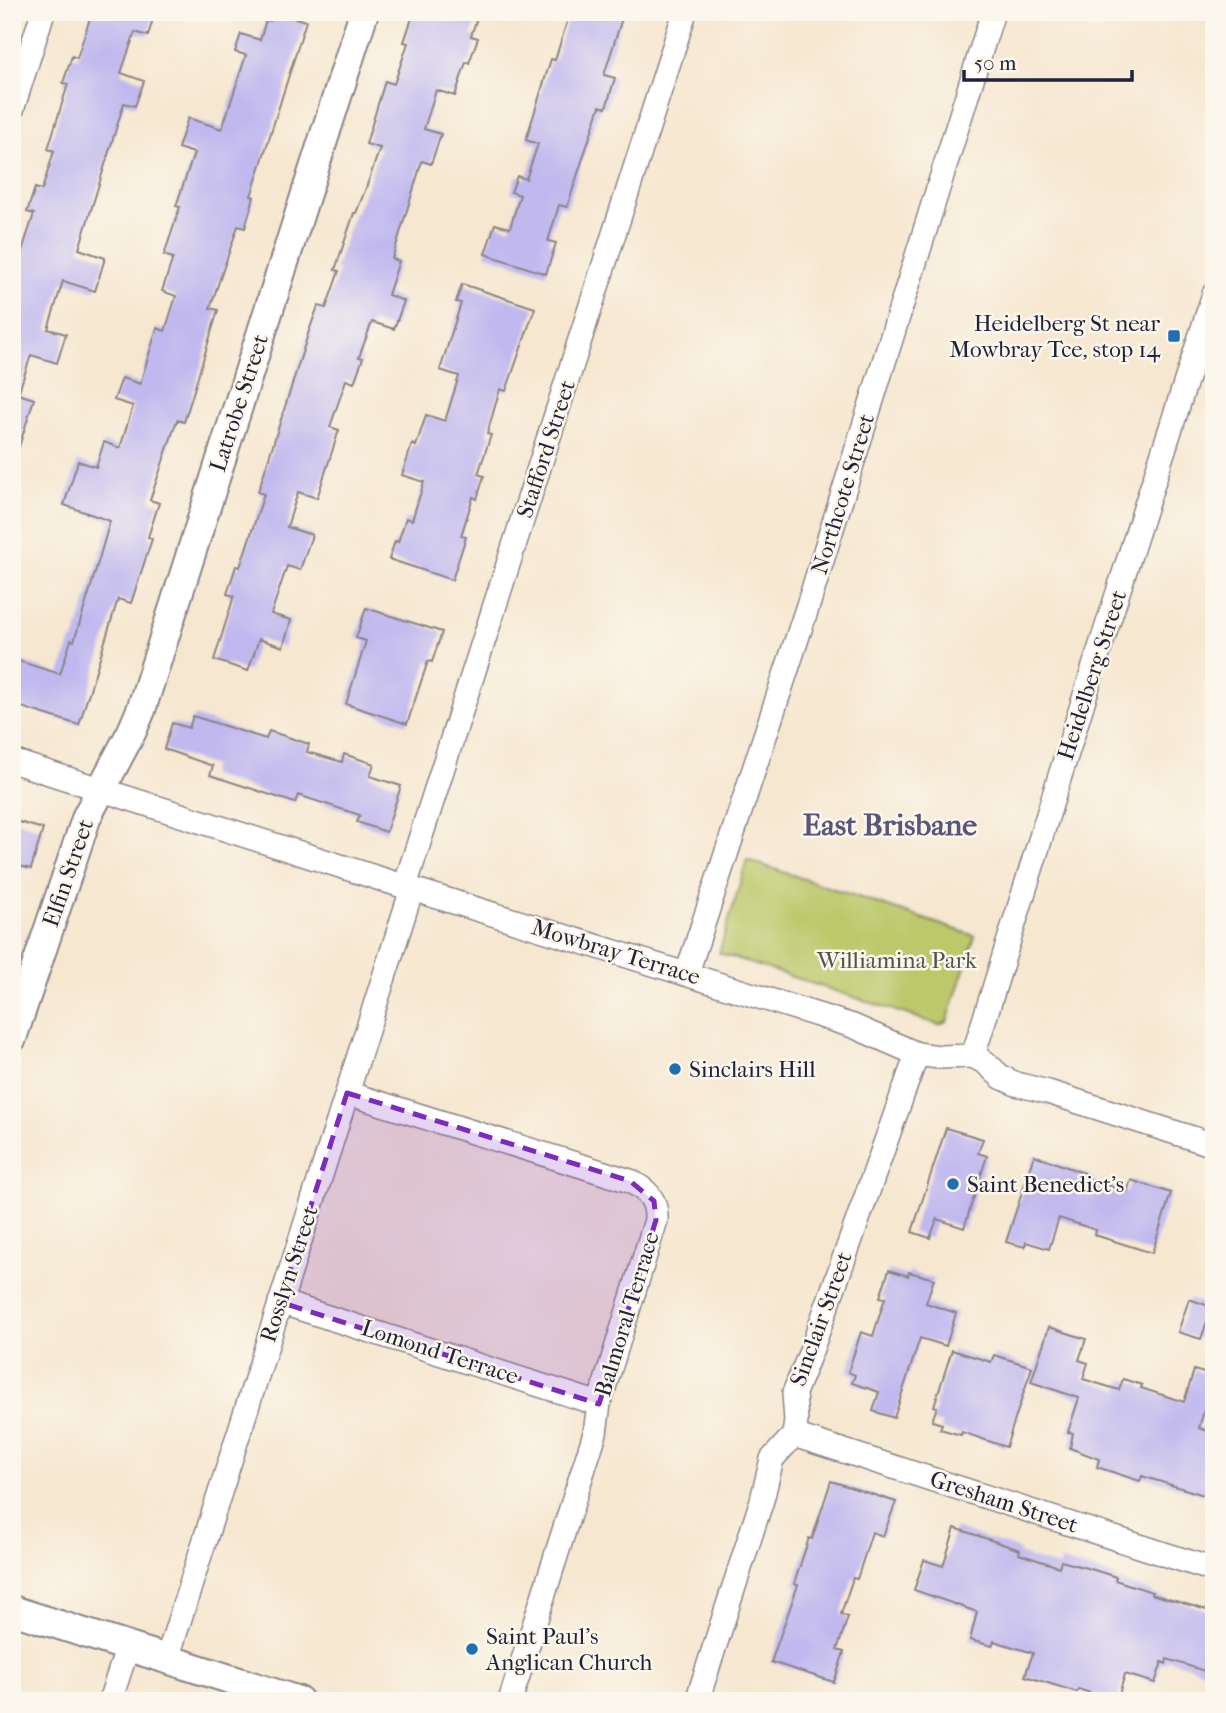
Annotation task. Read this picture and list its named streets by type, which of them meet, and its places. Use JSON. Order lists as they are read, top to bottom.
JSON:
{
  "streets": {
    "main road": ["Latrobe Street", "Elfin Street"],
    "street": [
      "Stafford Street",
      "Northcote Street",
      "Heidelberg Street",
      "Mowbray Terrace",
      "Rosslyn Street",
      "Balmoral Terrace",
      "Sinclair Street",
      "Lomond Terrace",
      "Gresham Street"
    ]
  },
  "crossings": [
    ["Latrobe Street", "Elfin Street"],
    ["Latrobe Street", "Mowbray Terrace"],
    ["Stafford Street", "Mowbray Terrace"],
    ["Stafford Street", "Rosslyn Street"],
    ["Northcote Street", "Mowbray Terrace"],
    ["Heidelberg Street", "Mowbray Terrace"],
    ["Elfin Street", "Mowbray Terrace"],
    ["Mowbray Terrace", "Rosslyn Street"],
    ["Mowbray Terrace", "Sinclair Street"],
    ["Rosslyn Street", "Balmoral Terrace"],
    ["Rosslyn Street", "Lomond Terrace"],
    ["Balmoral Terrace", "Lomond Terrace"],
    ["Sinclair Street", "Gresham Street"]
  ],
  "districts": ["East Brisbane"],
  "parks": ["Williamina Park"],
  "places": {
    "transit": ["Heidelberg St near Mowbray Tce, stop 14"],
    "other": ["Sinclairs Hill", "Saint Benedict's", "Saint Paul's Anglican Church"]
  },
  "scale_bar": "50 m"
}
